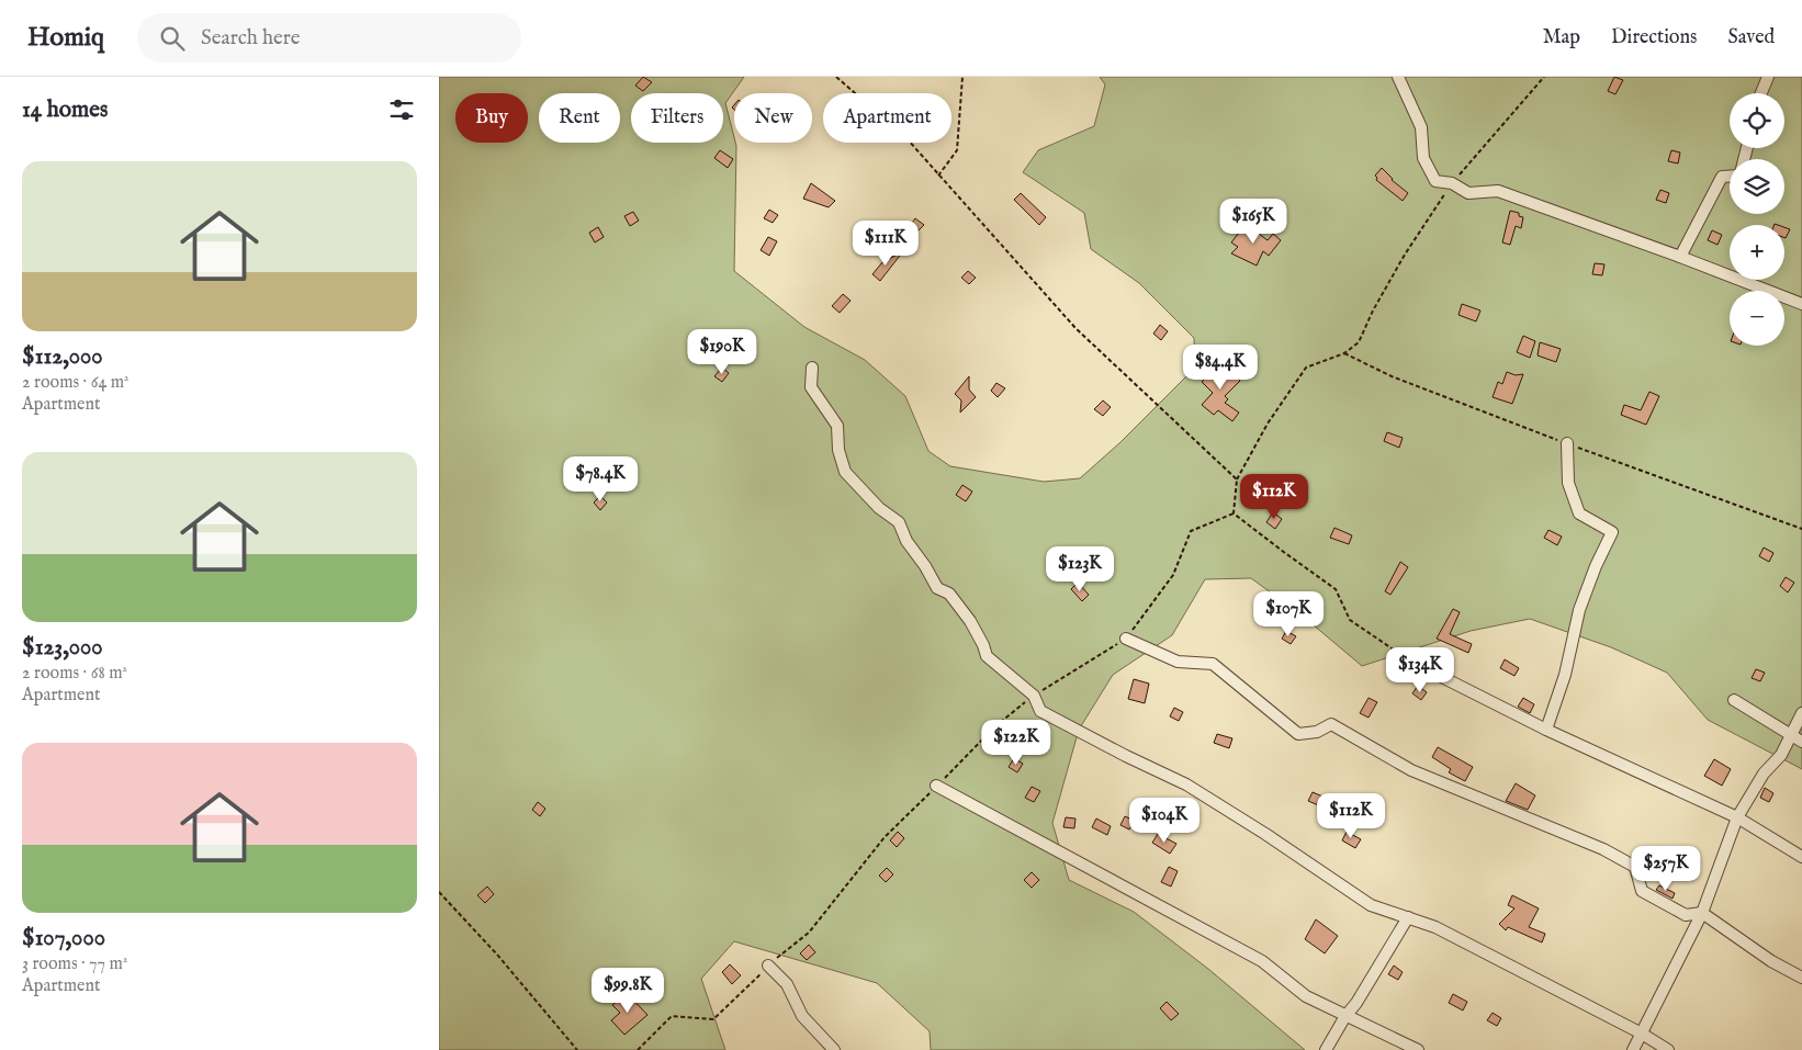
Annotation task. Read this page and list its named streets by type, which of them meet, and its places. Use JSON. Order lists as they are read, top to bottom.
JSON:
{
  "page": {
    "header": "Homiq",
    "search": "Search here",
    "nav": ["Map", "Directions", "Saved"],
    "heading": "14 homes",
    "map_buttons": ["+", "−"],
    "chip": [
      "Buy",
      "Rent",
      "Filters",
      "New",
      "Apartment"
    ],
    "list": [
      {
        "name": "$112,000",
        "note": "2 rooms · 64 m² · Apartment"
      },
      {
        "name": "$123,000",
        "note": "2 rooms · 68 m² · Apartment"
      },
      {
        "name": "$107,000",
        "note": "3 rooms · 77 m² · Apartment"
      }
    ],
    "price": [
      "$165K",
      "$111K",
      "$190K",
      "$84.4K",
      "$78.4K",
      "$112K",
      "$123K",
      "$107K",
      "$134K",
      "$122K",
      "$112K",
      "$104K",
      "$257K",
      "$99.8K"
    ]
  }
}
